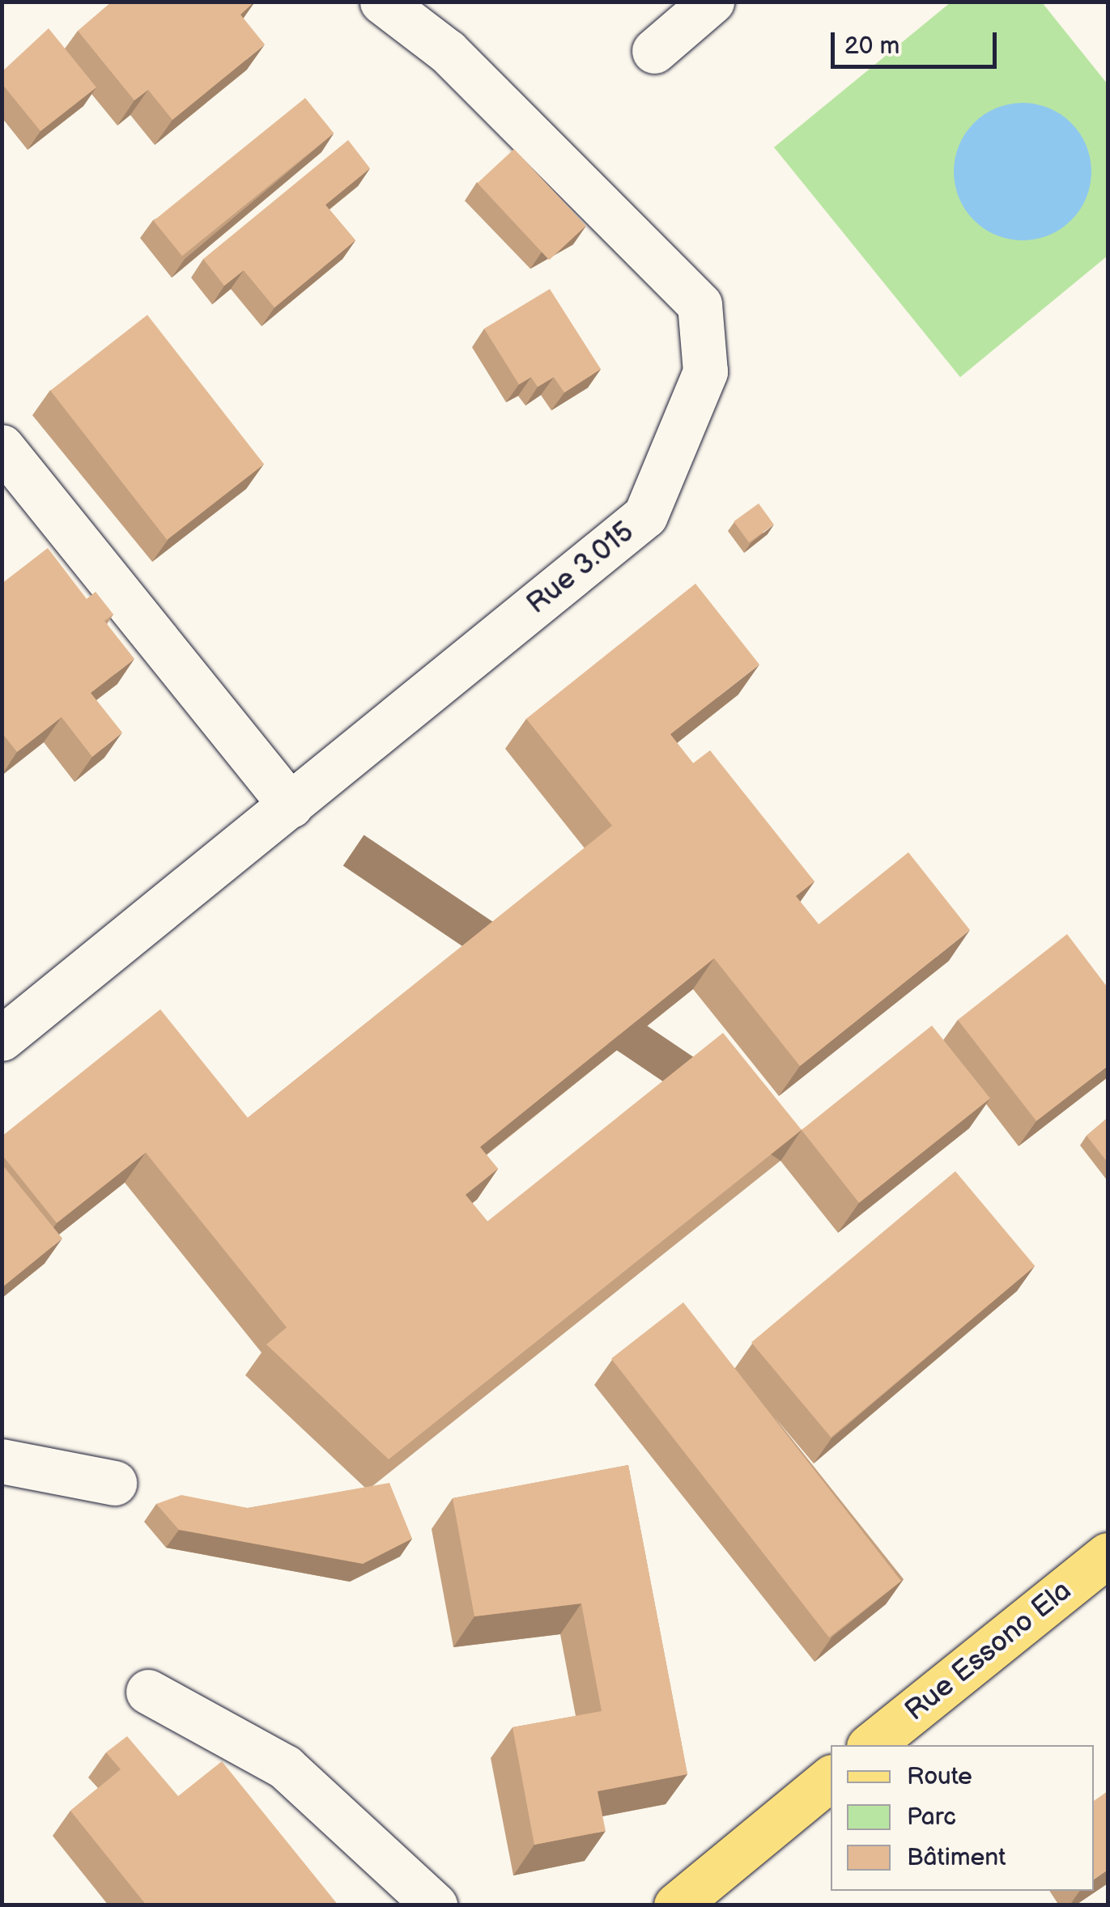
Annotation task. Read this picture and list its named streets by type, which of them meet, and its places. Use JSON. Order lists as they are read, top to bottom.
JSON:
{
  "streets": {
    "main road": ["Rue Essono Ela"],
    "street": ["Rue 3.015"]
  },
  "legend": ["Route", "Parc", "Bâtiment"],
  "scale_bar": "20 m"
}
